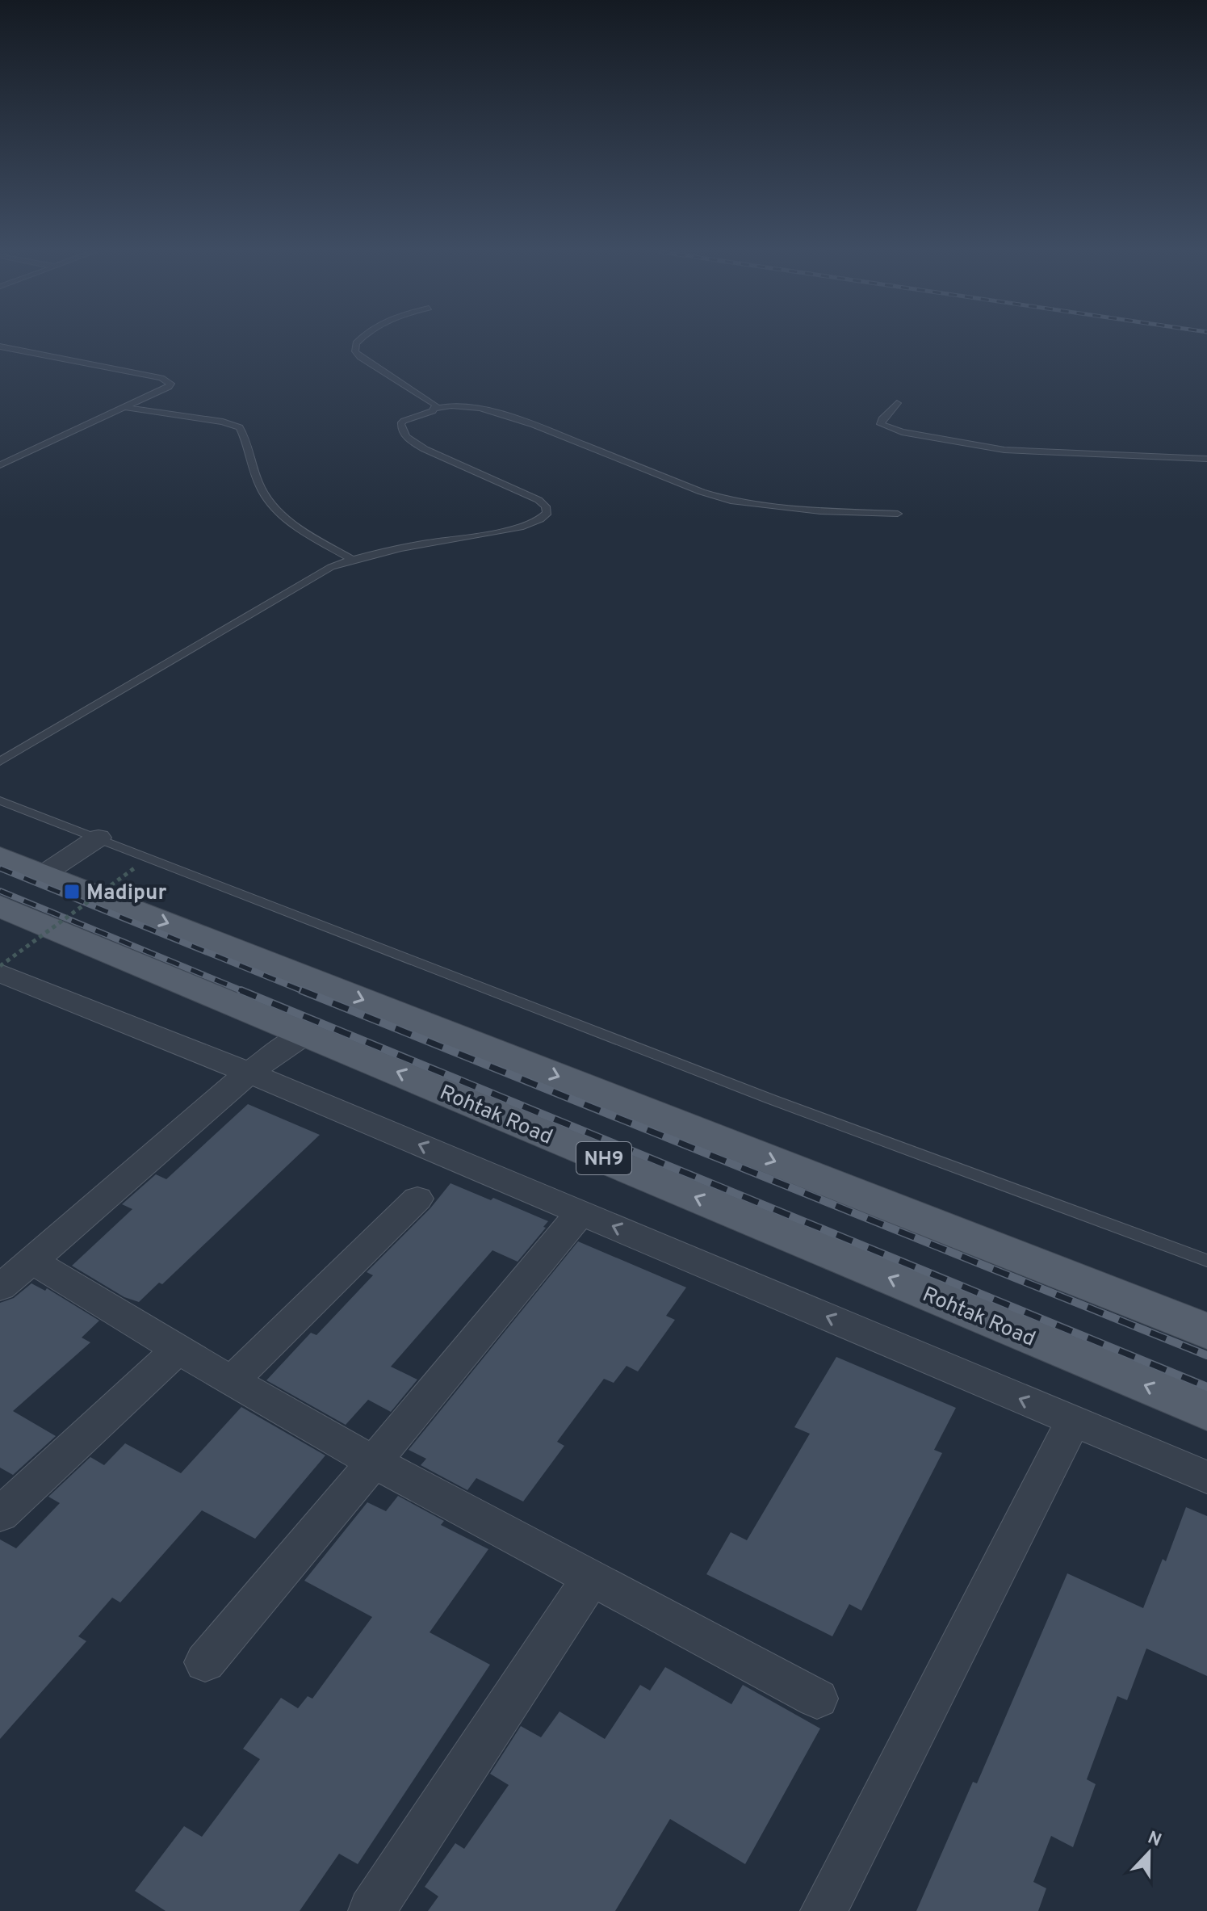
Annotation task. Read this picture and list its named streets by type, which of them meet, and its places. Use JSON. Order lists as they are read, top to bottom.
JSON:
{
  "streets": {
    "main road": ["Rohtak Road", "NH9"]
  },
  "places": {
    "transit": ["Madipur"]
  },
  "north": "top"
}
